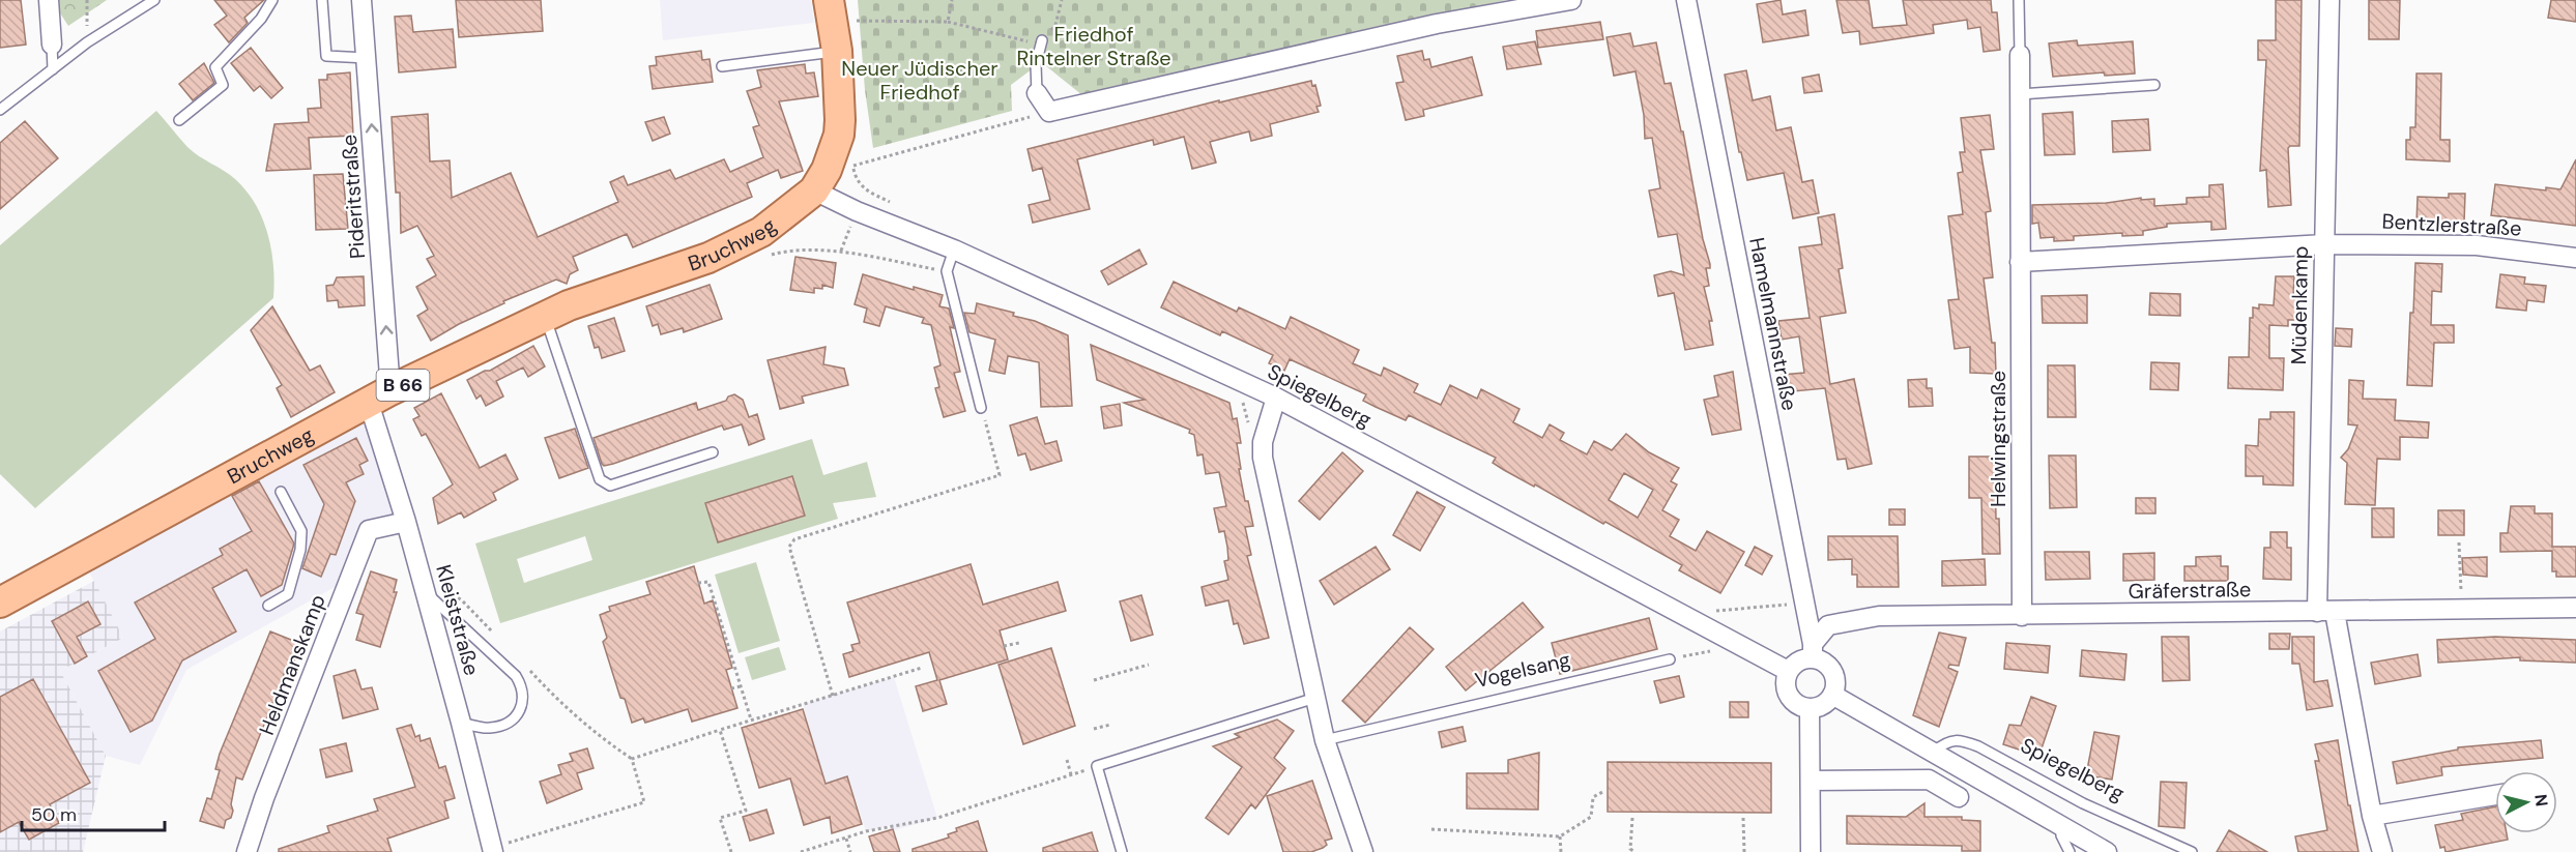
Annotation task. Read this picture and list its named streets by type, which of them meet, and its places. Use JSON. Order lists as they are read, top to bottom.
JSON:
{
  "streets": {
    "main road": ["Bruchweg", "B 66"],
    "street": [
      "Pideritstraße",
      "Bentzlerstraße",
      "Müdenkamp",
      "Hamelmannstraße",
      "Spiegelberg",
      "Helwingstraße",
      "Gräferstraße",
      "Kleiststraße",
      "Heldmanskamp"
    ],
    "lane": ["Vogelsang"]
  },
  "crossings": [
    ["Pideritstraße", "Bruchweg"],
    ["Pideritstraße", "Kleiststraße"],
    ["Bentzlerstraße", "Müdenkamp"],
    ["Bruchweg", "B 66"],
    ["Bruchweg", "Spiegelberg"],
    ["Bruchweg", "Kleiststraße"],
    ["Müdenkamp", "Gräferstraße"],
    ["Hamelmannstraße", "Spiegelberg"],
    ["Hamelmannstraße", "Gräferstraße"],
    ["Spiegelberg", "Gräferstraße"],
    ["Helwingstraße", "Gräferstraße"],
    ["Kleiststraße", "Heldmanskamp"]
  ],
  "one_way": ["Pideritstraße"],
  "parks": ["Friedhof Rintelner Straße", "Neuer Jüdischer Friedhof"],
  "scale_bar": "50 m",
  "north": "right"
}
